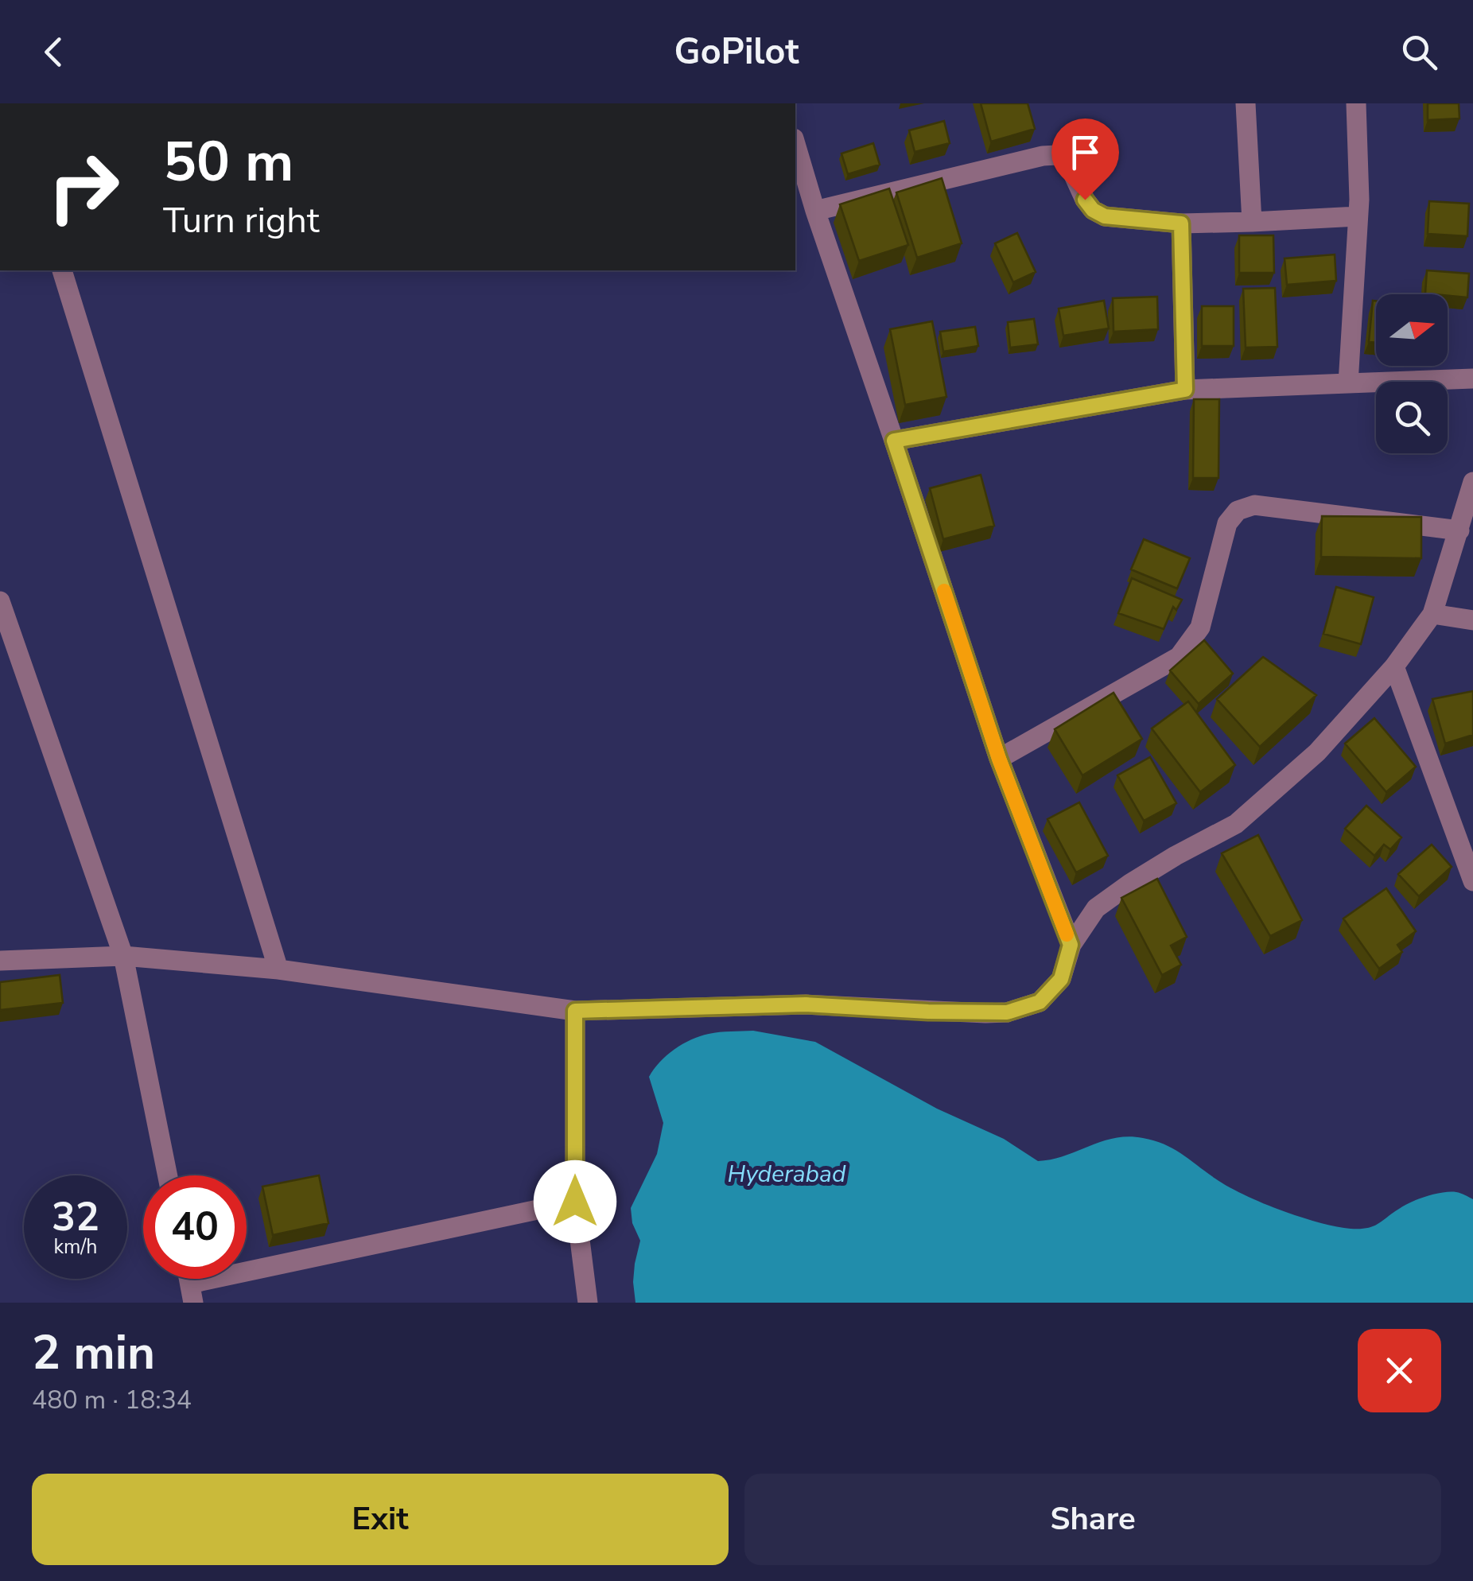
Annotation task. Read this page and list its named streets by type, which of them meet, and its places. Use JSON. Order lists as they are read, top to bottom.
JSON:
{
  "water": ["Hyderabad"],
  "north": "right",
  "page": {
    "header": "GoPilot",
    "turn": ["50 m", "Turn right"],
    "speed": "32 km/h",
    "limit": "40",
    "heading": ["2 min", "480 m · 18:34"],
    "buttons": ["Exit", "Share"]
  }
}
